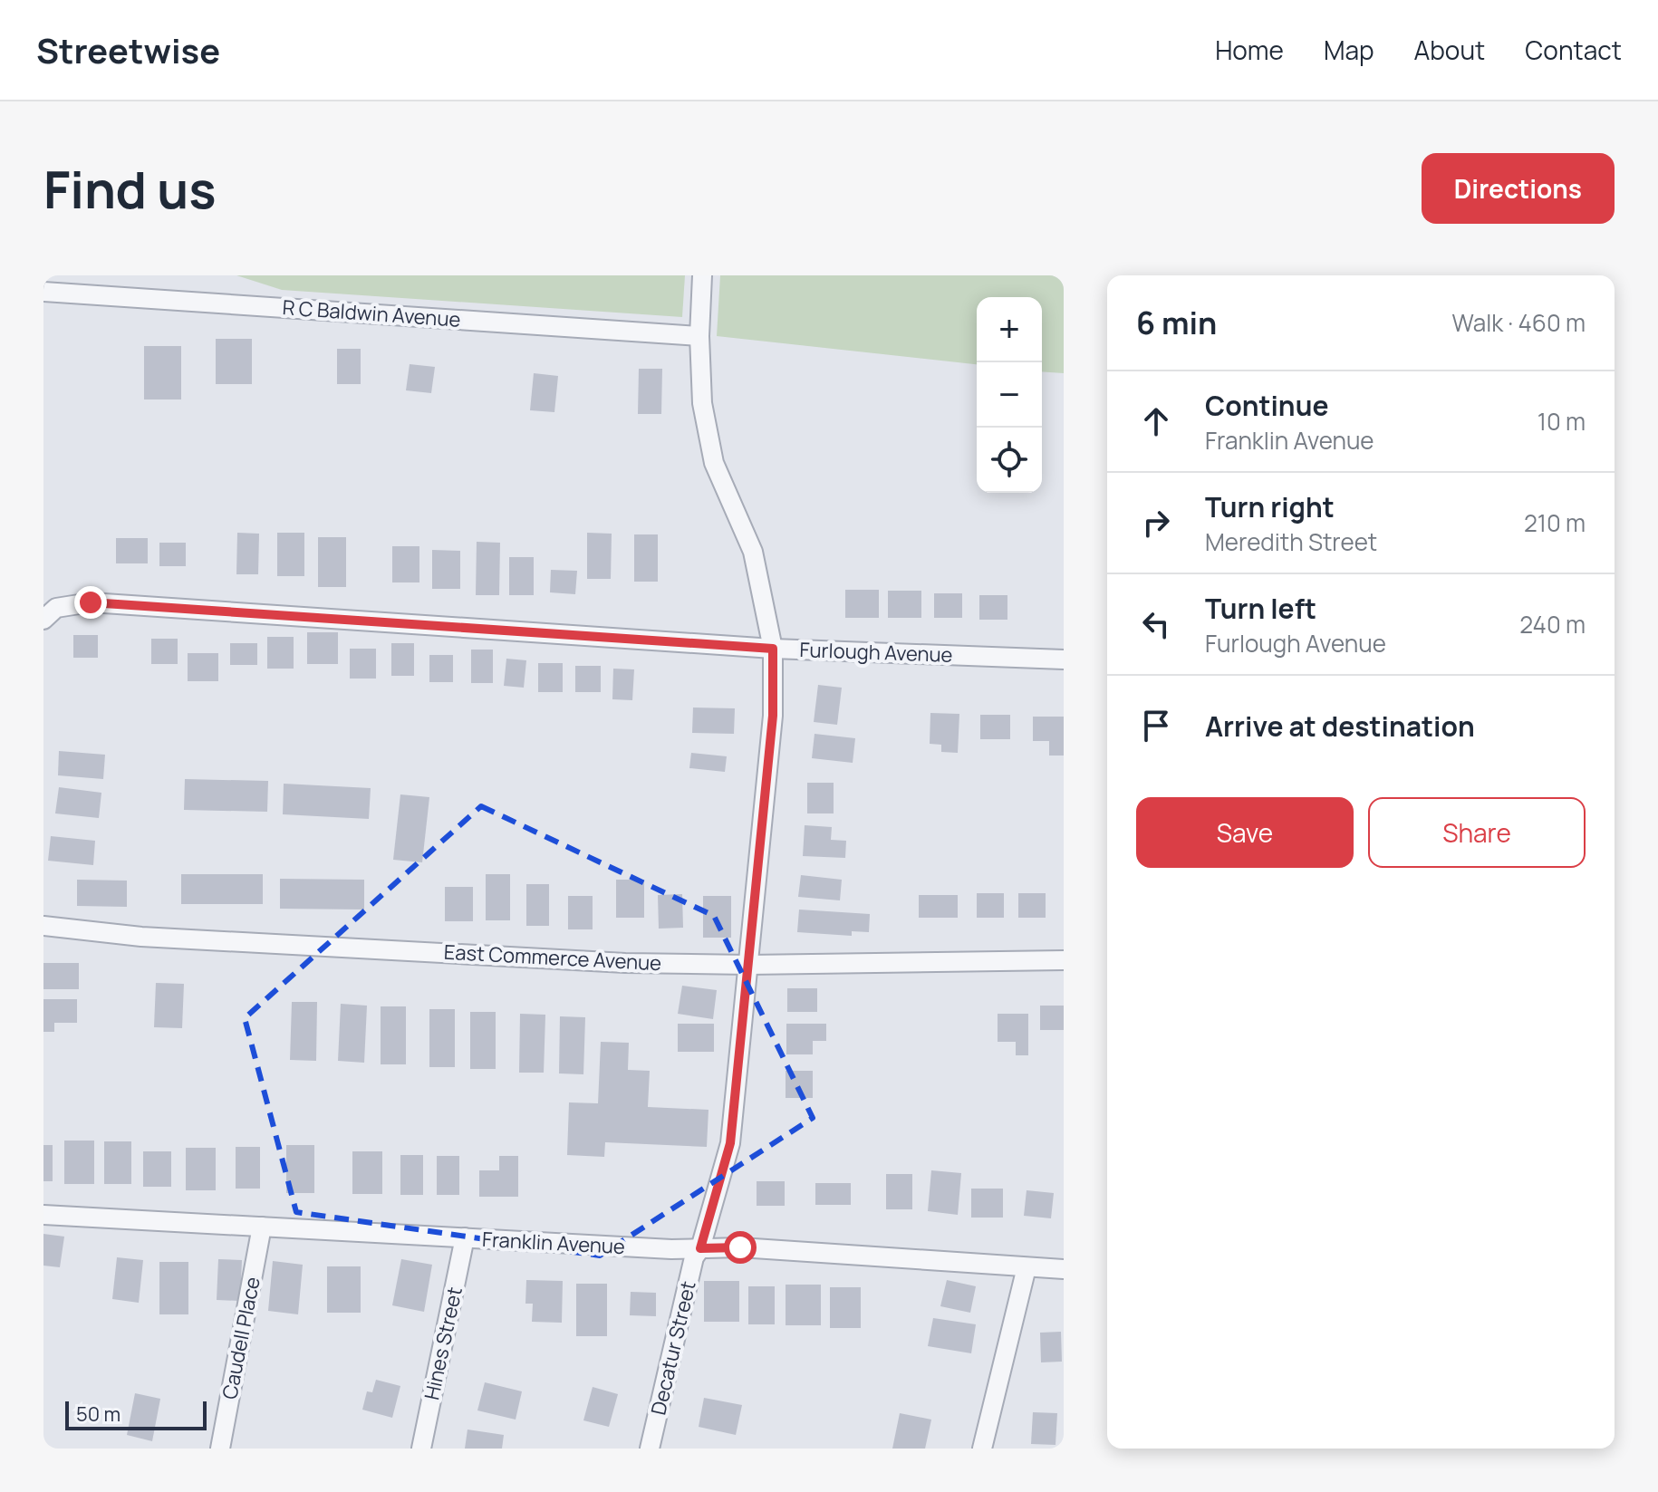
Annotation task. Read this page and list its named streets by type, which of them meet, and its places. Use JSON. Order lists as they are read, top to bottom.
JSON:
{
  "streets": {
    "street": [
      "R C Baldwin Avenue",
      "Furlough Avenue",
      "East Commerce Avenue",
      "Franklin Avenue",
      "Caudell Place",
      "Hines Street",
      "Decatur Street"
    ]
  },
  "crossings": [
    ["R C Baldwin Avenue", "Decatur Street"],
    ["Furlough Avenue", "Decatur Street"],
    ["East Commerce Avenue", "Decatur Street"],
    ["Franklin Avenue", "Caudell Place"],
    ["Franklin Avenue", "Hines Street"],
    ["Franklin Avenue", "Decatur Street"]
  ],
  "scale_bar": "50 m",
  "page": {
    "header": "Streetwise",
    "nav": [
      "Home",
      "Map",
      "About",
      "Contact"
    ],
    "buttons": [
      "Directions",
      ["Save", "Share"]
    ],
    "title": "Find us",
    "heading": ["6 min", "Walk · 460 m"],
    "map_buttons": ["+", "−"],
    "list": [
      ["Continue", "Franklin Avenue", "10 m"],
      ["Turn right", "Meredith Street", "210 m"],
      ["Turn left", "Furlough Avenue", "240 m"],
      "Arrive at destination"
    ],
    "scale": "50 m"
  }
}
